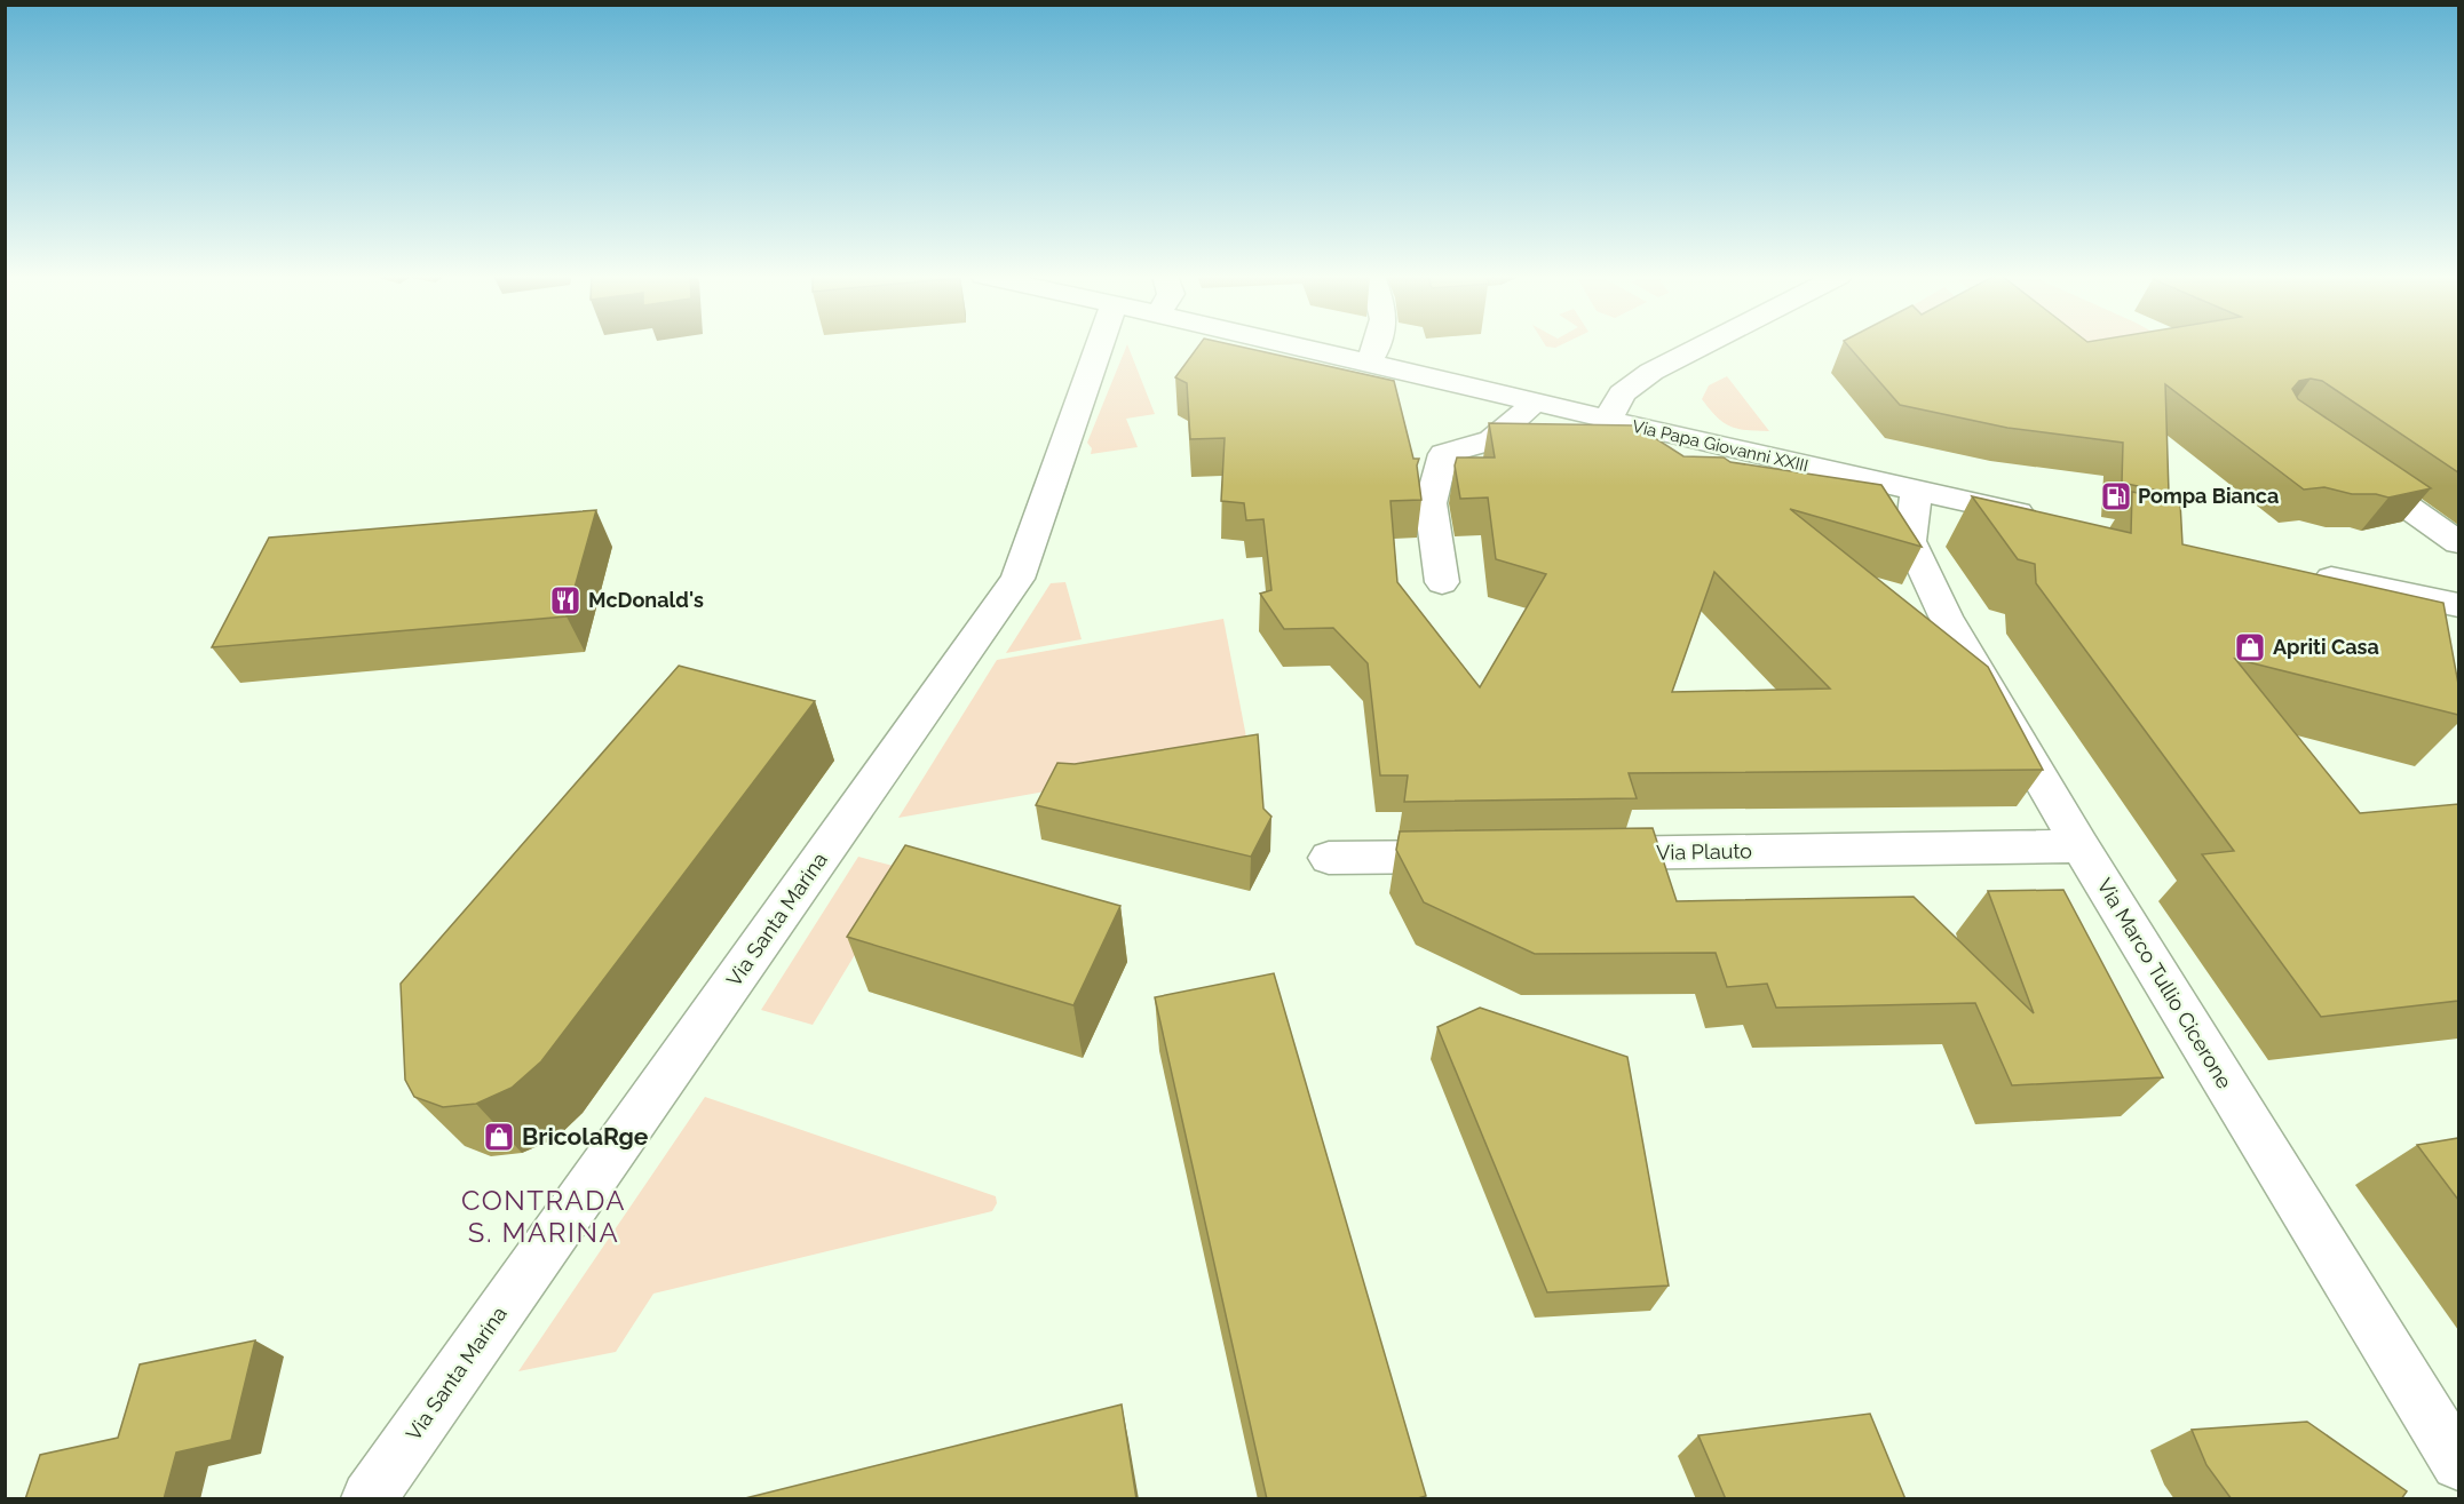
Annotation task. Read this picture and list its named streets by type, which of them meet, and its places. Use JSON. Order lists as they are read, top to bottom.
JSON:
{
  "streets": {
    "street": [
      "Via Papa Giovanni XXIII",
      "Via Plauto",
      "Via Santa Marina",
      "Via Marco Tullio Cicerone"
    ]
  },
  "crossings": [
    ["Via Papa Giovanni XXIII", "Via Marco Tullio Cicerone"],
    ["Via Plauto", "Via Marco Tullio Cicerone"]
  ],
  "districts": ["CONTRADA S. MARINA"],
  "places": {
    "fuel station": ["Pompa Bianca"],
    "restaurant": ["McDonald's"],
    "shop": ["Apriti Casa", "BricolaRge"]
  }
}
